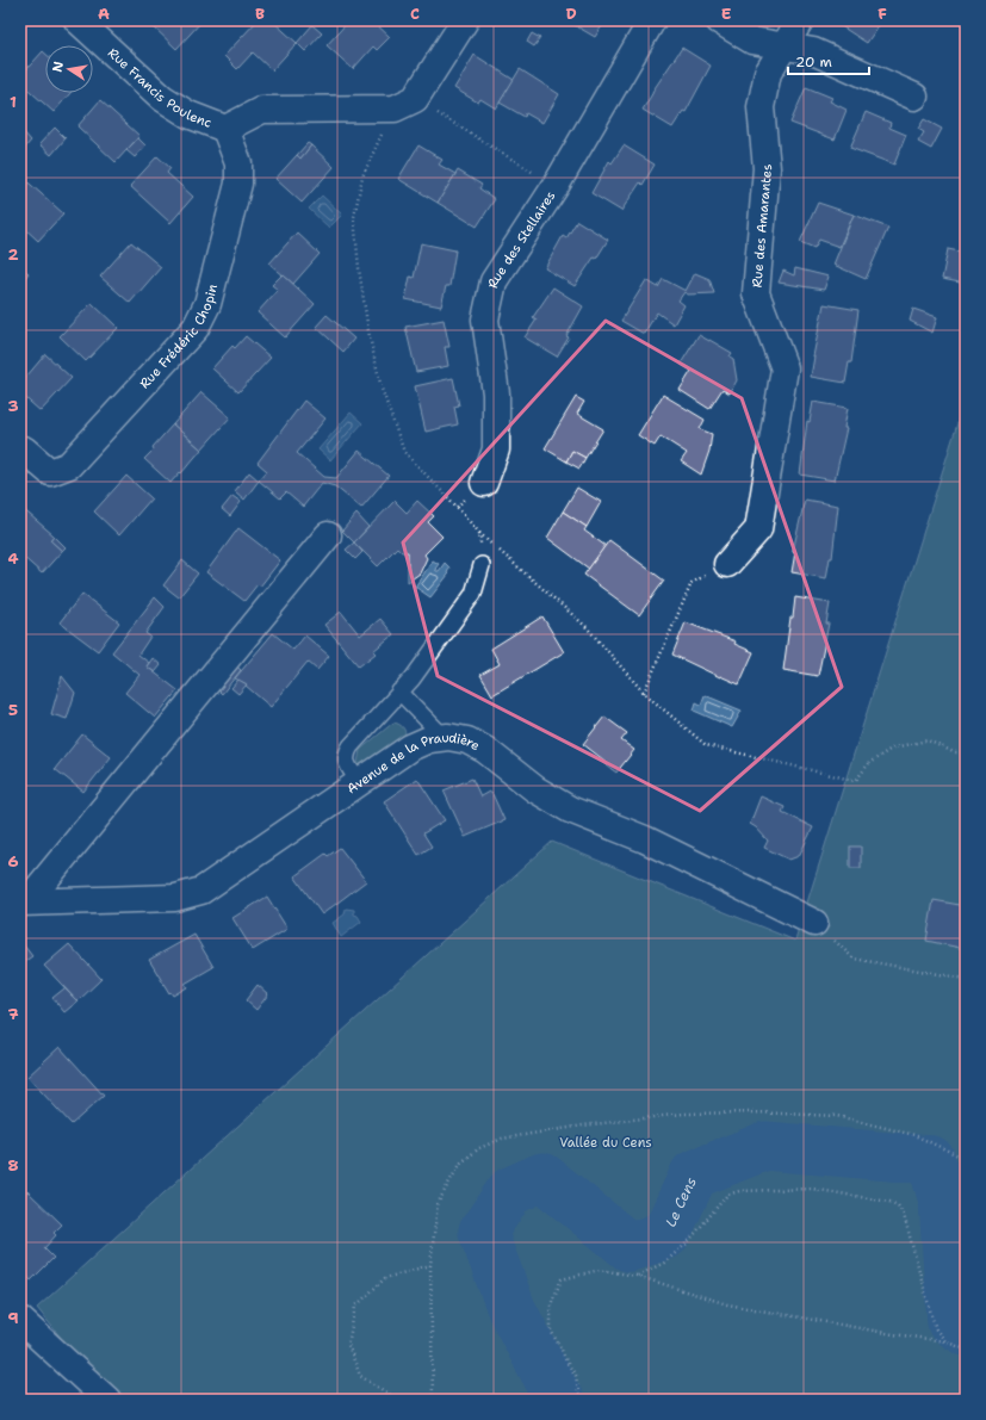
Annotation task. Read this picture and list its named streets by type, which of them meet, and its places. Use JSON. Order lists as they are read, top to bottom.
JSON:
{
  "streets": {
    "street": [
      "Rue Francis Poulenc",
      "Rue des Amarantes",
      "Rue des Stellaires",
      "Rue Frédéric Chopin",
      "Avenue de la Praudière"
    ]
  },
  "crossings": [
    ["Rue Francis Poulenc", "Rue Frédéric Chopin"]
  ],
  "water": ["Le Cens"],
  "parks": ["Vallée du Cens"],
  "scale_bar": "20 m",
  "north": "left",
  "grid": {
    "columns": [
      "A",
      "B",
      "C",
      "D",
      "E",
      "F"
    ],
    "rows": [
      "1",
      "2",
      "3",
      "4",
      "5",
      "6",
      "7",
      "8",
      "9"
    ]
  }
}
